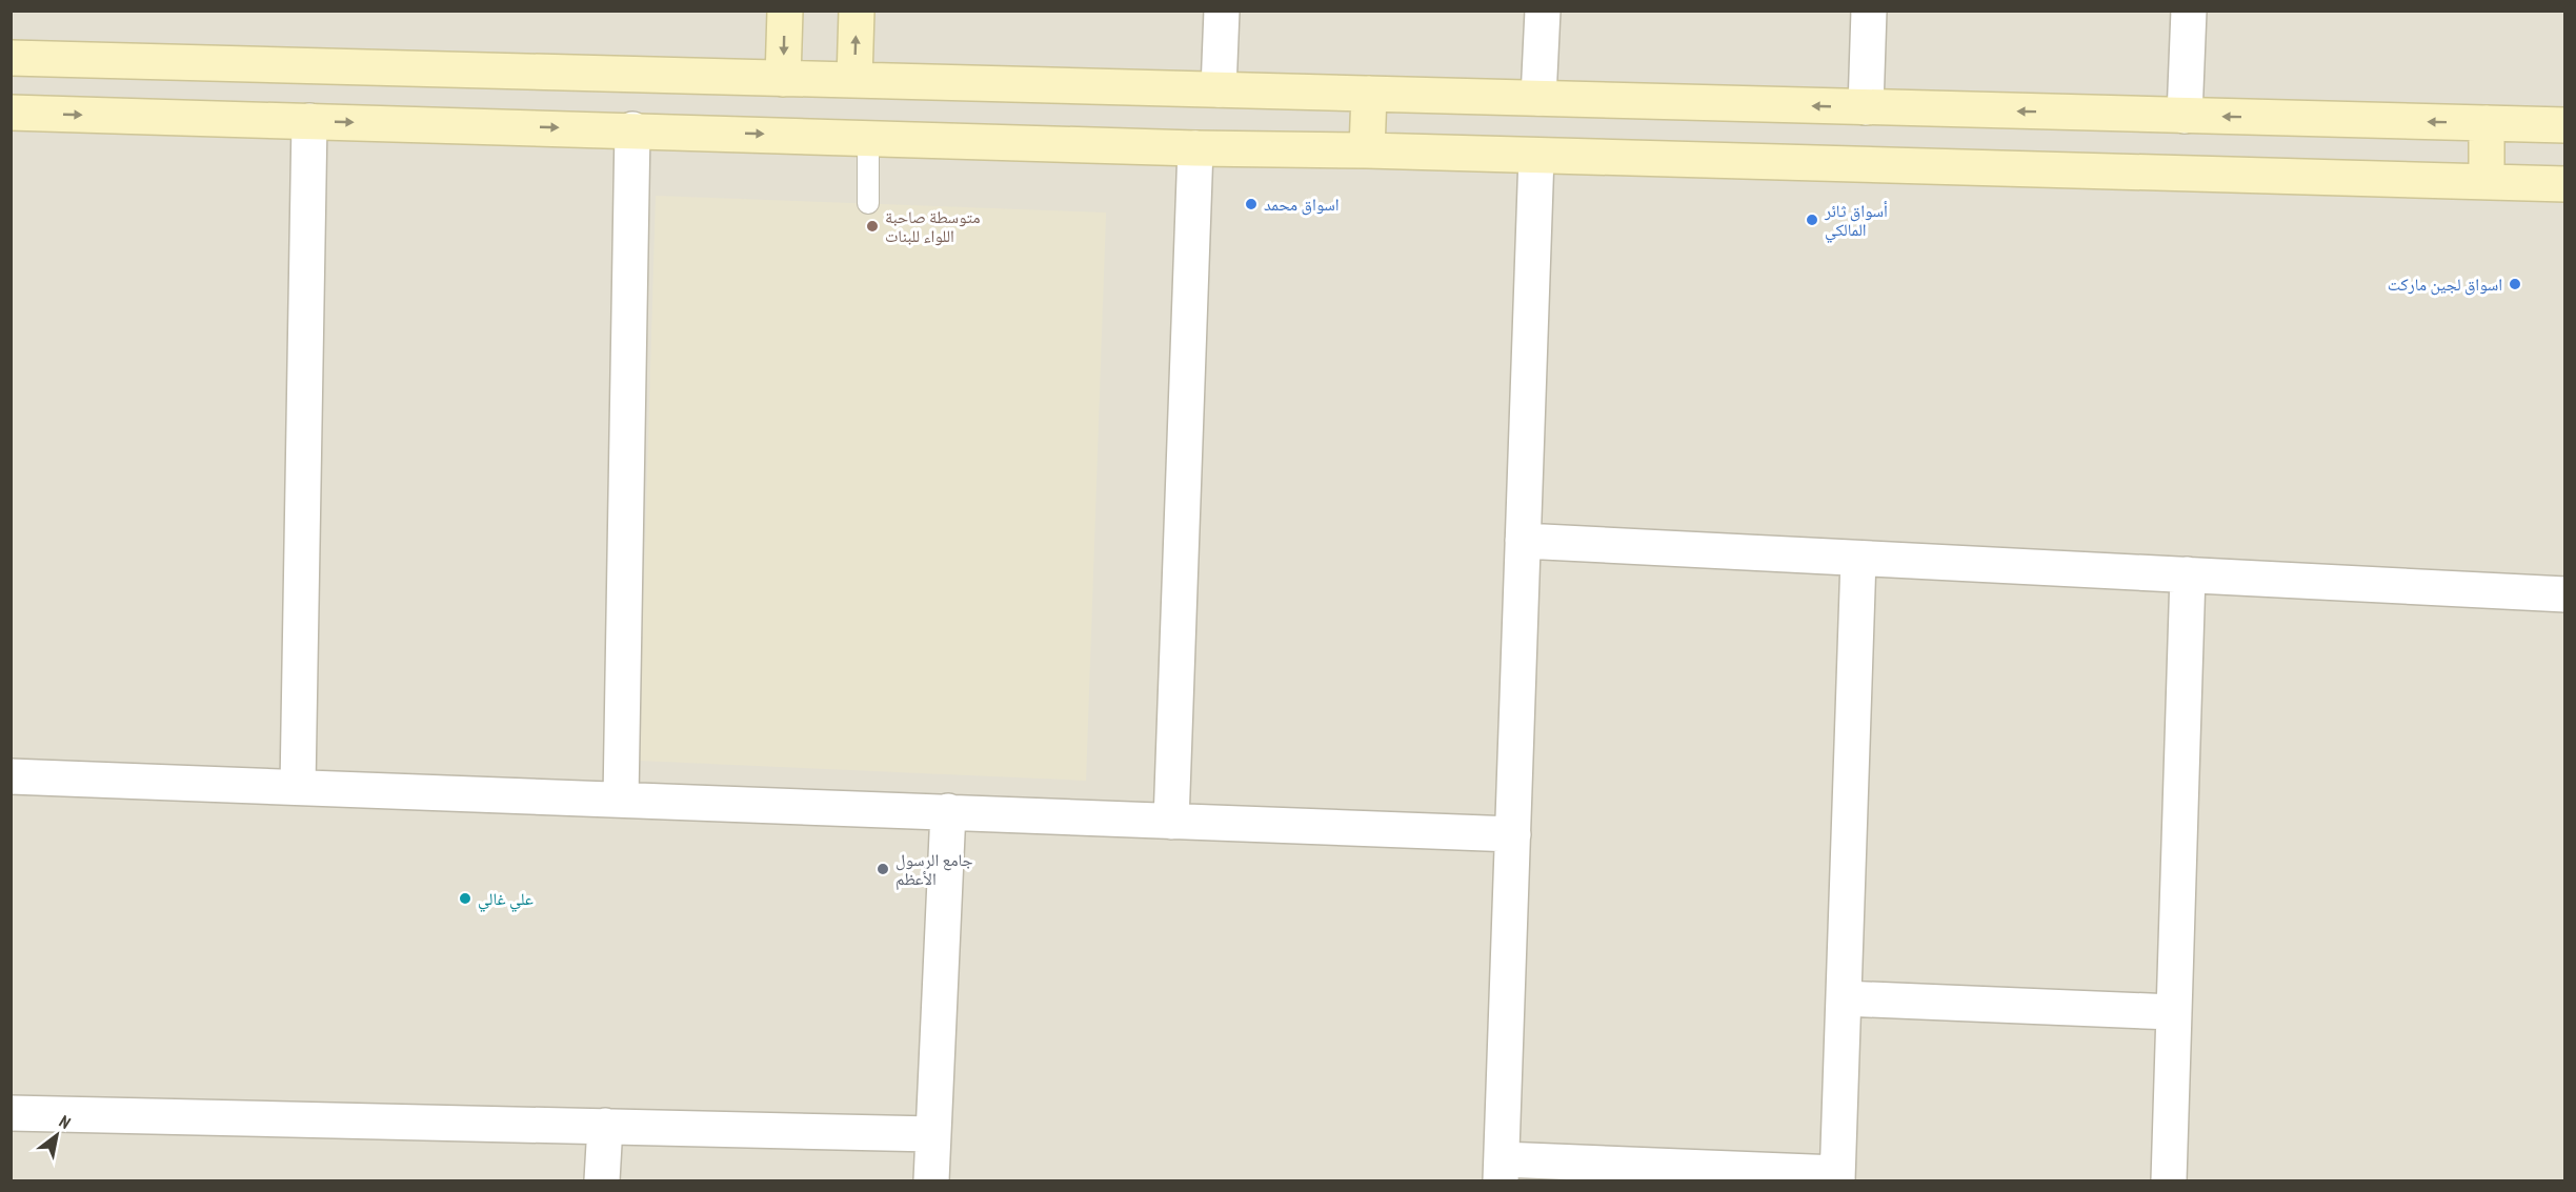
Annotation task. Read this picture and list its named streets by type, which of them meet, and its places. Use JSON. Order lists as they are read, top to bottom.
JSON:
{
  "places": [
    "اسواق محمد",
    "أسواق ثائر المالكي",
    "متوسطة صاحبة اللواء للبنات",
    "اسواق لجين ماركت",
    "جامع الرسول الأعظم",
    "علي غالي"
  ],
  "north": "top right"
}
